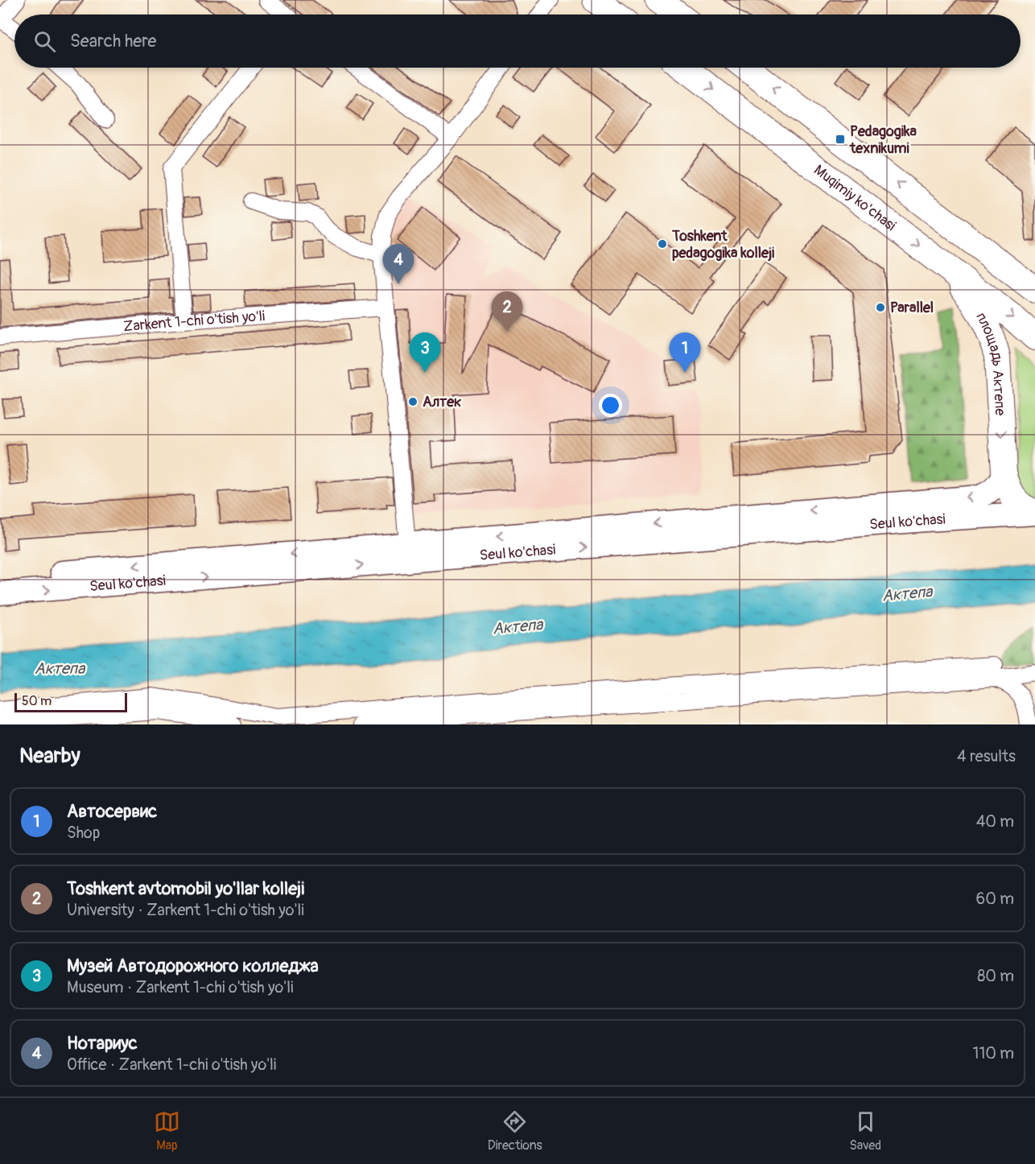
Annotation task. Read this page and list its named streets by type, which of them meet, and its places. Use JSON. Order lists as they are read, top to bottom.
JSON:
{
  "streets": {
    "main road": ["Muqimiy ko'chasi", "площадь Актепе", "Seul ko'chasi"],
    "street": ["Zarkent 1-chi o'tish yo'li"]
  },
  "crossings": [
    ["Muqimiy ko'chasi", "площадь Актепе"],
    ["площадь Актепе", "Seul ko'chasi"]
  ],
  "one_way": ["площадь Актепе"],
  "water": ["Актепа"],
  "places": {
    "transit": ["Pedagogika texnikumi"],
    "other": ["Toshkent pedagogika kolleji", "Parallel", "Алтек"]
  },
  "scale_bar": "50 m",
  "page": {
    "search": "Search here",
    "pins": [
      "4",
      "2",
      "1",
      "3"
    ],
    "scale": "50 m",
    "heading": ["Nearby", "4 results"],
    "list": [
      {
        "mark": "1",
        "name": "Автосервис",
        "note": "Shop",
        "value": "40 m"
      },
      {
        "mark": "2",
        "name": "Toshkent avtomobil yo'llar kolleji",
        "note": "University · Zarkent 1-chi o'tish yo'li",
        "value": "60 m"
      },
      {
        "mark": "3",
        "name": "Музей Автодорожного колледжа",
        "note": "Museum · Zarkent 1-chi o'tish yo'li",
        "value": "80 m"
      },
      {
        "mark": "4",
        "name": "Нотариус",
        "note": "Office · Zarkent 1-chi o'tish yo'li",
        "value": "110 m"
      }
    ],
    "nav": ["Map", "Directions", "Saved"]
  }
}
